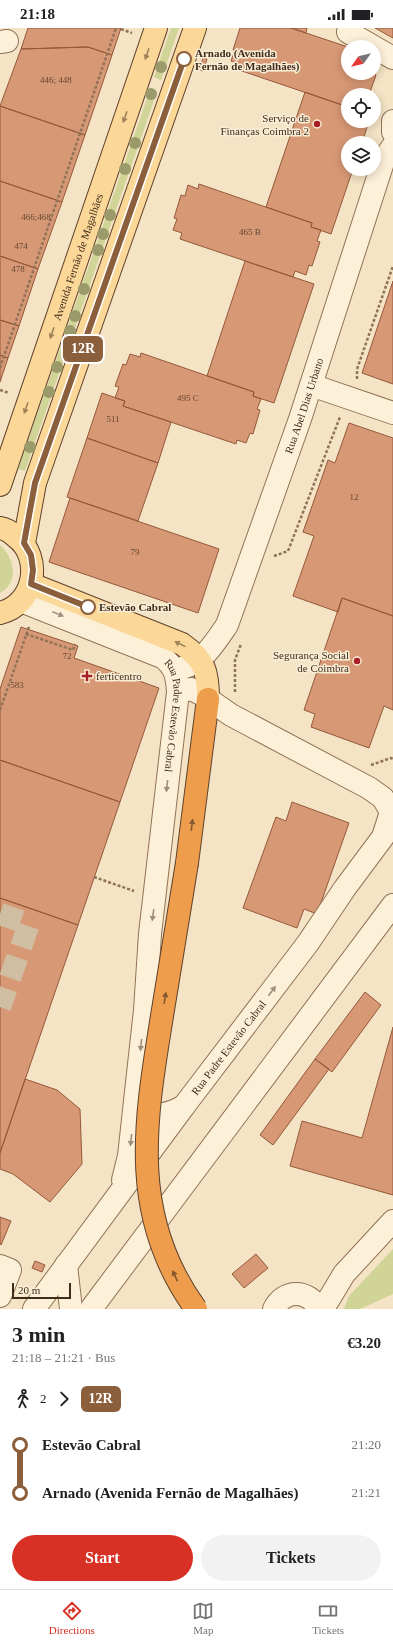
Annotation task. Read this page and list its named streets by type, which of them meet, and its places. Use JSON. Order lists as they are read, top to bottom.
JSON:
{
  "streets": {
    "main road": ["Avenida Fernão de Magalhães"],
    "street": ["Rua Abel Dias Urbano", "Rua Padre Estevão Cabral"]
  },
  "crossings": [
    ["Rua Abel Dias Urbano", "Rua Padre Estevão Cabral"]
  ],
  "places": {
    "other": [
      "Arnado (Avenida Fernão de Magalhães)",
      "Serviço de Finanças Coimbra 2",
      "Estevão Cabral",
      "Segurança Social de Coimbra"
    ],
    "health": ["ferticentro"]
  },
  "lines": ["bus line 12R"],
  "house_numbers": [
    "446; 448",
    "466;468",
    "465 B",
    "474",
    "478",
    "495 C",
    "511",
    "12",
    "79",
    "72",
    "583"
  ],
  "scale_bar": "20 m",
  "north": "bottom left",
  "page": {
    "status": "21:18",
    "on_map": "12R",
    "scale": "20 m",
    "heading": ["3 min", "21:18 – 21:21 · Bus", "€3.20"],
    "legs": ["2", "12R"],
    "list": [
      {
        "name": "Estevão Cabral",
        "value": "21:20"
      },
      {
        "name": "Arnado (Avenida Fernão de Magalhães)",
        "value": "21:21"
      }
    ],
    "buttons": ["Start", "Tickets"],
    "tabs": ["Directions", "Map", "Tickets"]
  }
}
